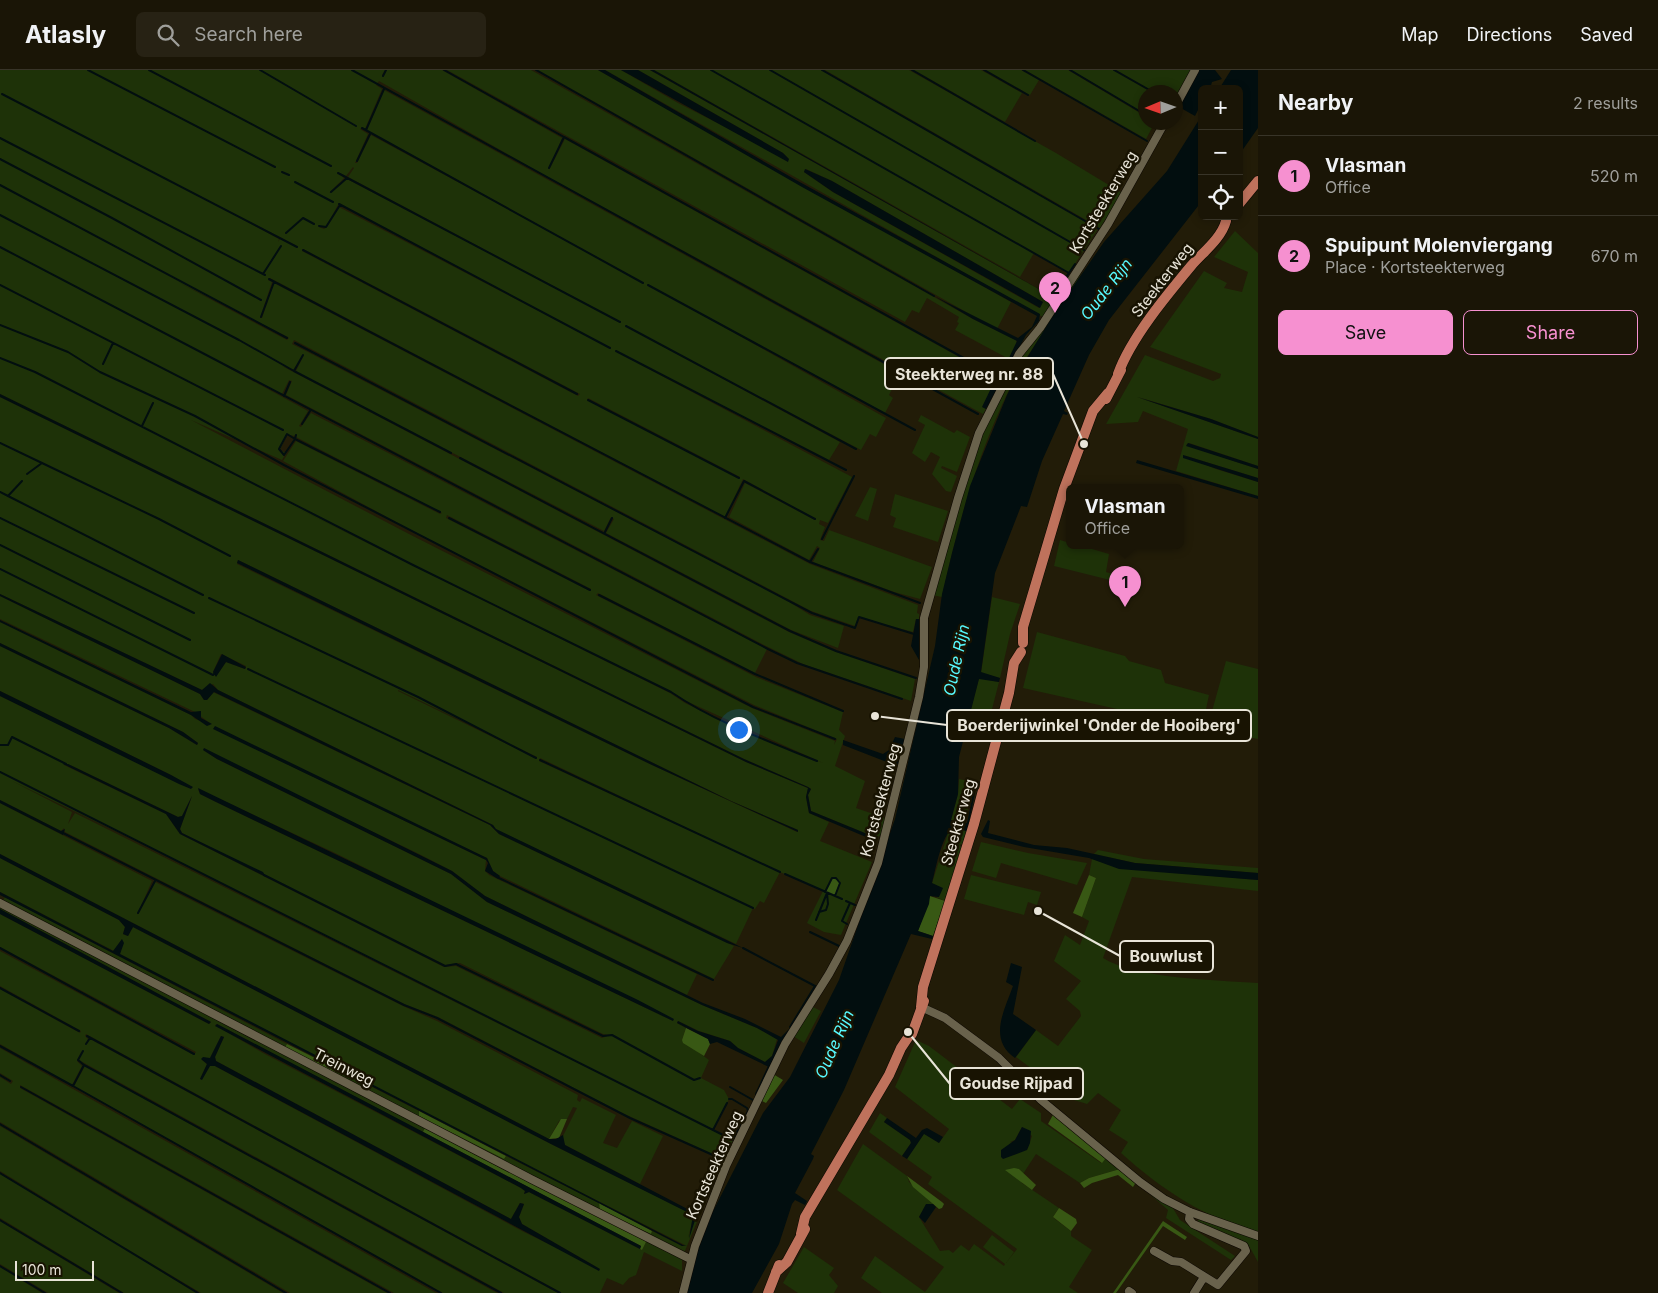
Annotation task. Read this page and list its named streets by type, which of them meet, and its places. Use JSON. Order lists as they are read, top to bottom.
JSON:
{
  "streets": {
    "main road": ["Steekterweg"],
    "street": ["Kortsteekterweg", "Treinweg"]
  },
  "crossings": [
    ["Kortsteekterweg", "Treinweg"]
  ],
  "water": ["Oude Rijn"],
  "places": [
    "Steekterweg nr. 88",
    "Boerderijwinkel 'Onder de Hooiberg'",
    "Bouwlust",
    "Goudse Rijpad"
  ],
  "scale_bar": "100 m",
  "north": "left",
  "page": {
    "header": "Atlasly",
    "search": "Search here",
    "nav": ["Map", "Directions", "Saved"],
    "heading": ["Nearby", "2 results"],
    "map_buttons": ["+", "−"],
    "list": [
      {
        "mark": "1",
        "name": "Vlasman",
        "note": "Office",
        "value": "520 m"
      },
      {
        "mark": "2",
        "name": "Spuipunt Molenviergang",
        "note": "Place · Kortsteekterweg",
        "value": "670 m"
      }
    ],
    "pins": ["2", "1"],
    "buttons": ["Save", "Share"],
    "popup": ["Vlasman", "Office"],
    "scale": "100 m"
  }
}
